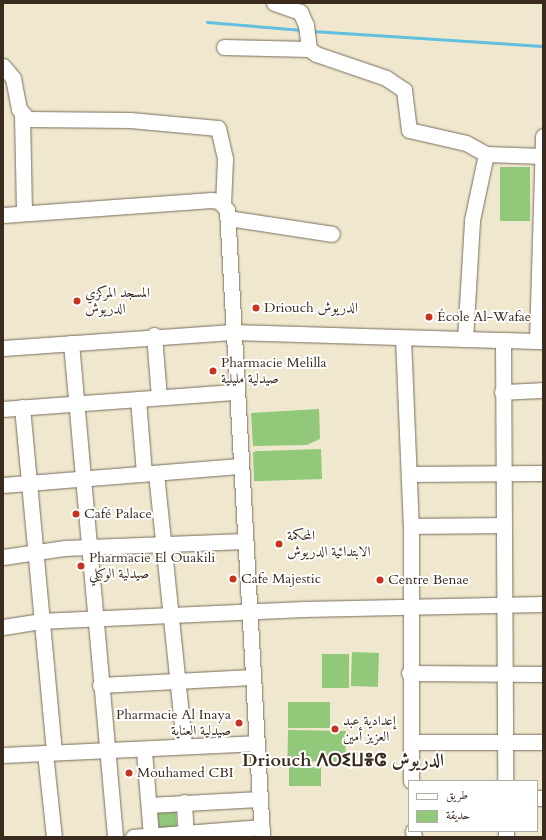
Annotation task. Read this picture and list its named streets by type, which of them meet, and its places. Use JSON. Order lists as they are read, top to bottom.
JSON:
{
  "districts": ["Driouch ⴷⵔⵉⵡⴻⵛ الدريوش"],
  "places": [
    "المسجد المركزي الدريوش",
    "Driouch الدريوش",
    "École Al-Wafae",
    "Pharmacie Melilla صيدلية مليلية",
    "Café Palace",
    "المحكمة الابتدائية الدريوش",
    "Pharmacie El Ouakili صيدلية الوكيلي",
    "Cafe Majestic",
    "Centre Benae",
    "Pharmacie Al Inaya صيدلية العناية",
    "إعدادية عبد العزيز أمين",
    "Mouhamed CBI"
  ],
  "legend": ["طريق", "حديقة"]
}
